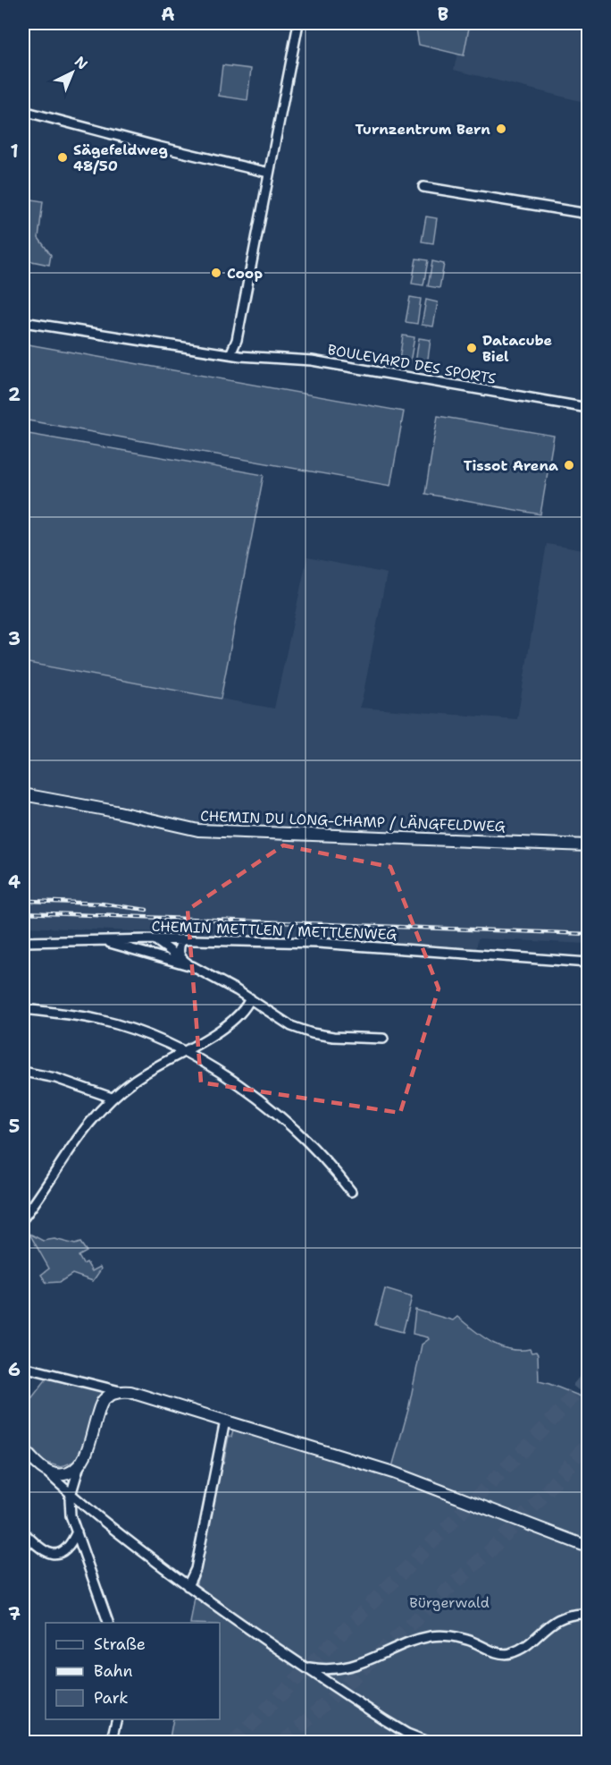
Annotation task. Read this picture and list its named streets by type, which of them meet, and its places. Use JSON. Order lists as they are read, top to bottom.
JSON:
{
  "streets": {
    "street": ["BOULEVARD DES SPORTS", "CHEMIN DU LONG-CHAMP / LÄNGFELDWEG", "CHEMIN METTLEN / METTLENWEG"]
  },
  "parks": ["Bürgerwald"],
  "places": [
    "Turnzentrum Bern",
    "Sägefeldweg 48/50",
    "Coop",
    "Datacube Biel",
    "Tissot Arena"
  ],
  "legend": ["Straße", "Bahn", "Park"],
  "north": "top right",
  "grid": {
    "columns": ["A", "B"],
    "rows": [
      "1",
      "2",
      "3",
      "4",
      "5",
      "6",
      "7"
    ]
  }
}
